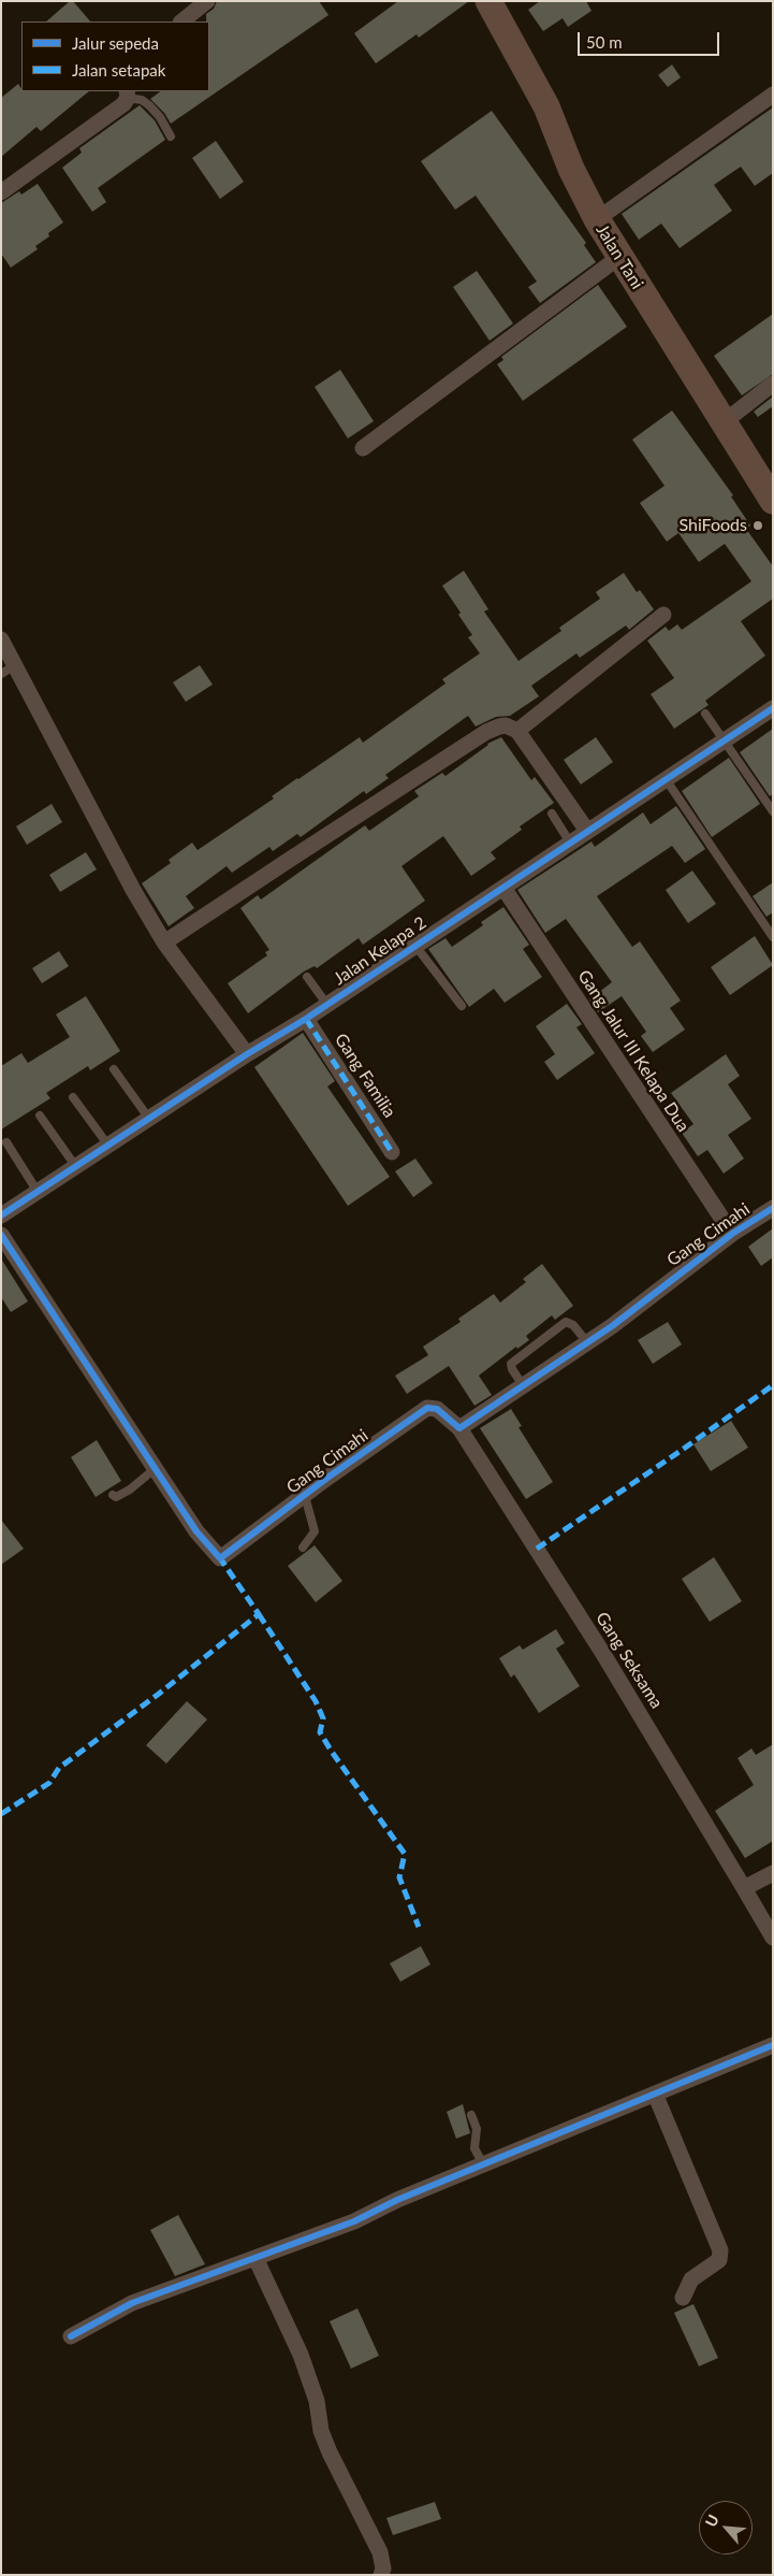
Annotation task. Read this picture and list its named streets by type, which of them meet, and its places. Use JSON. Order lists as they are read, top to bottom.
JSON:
{
  "streets": {
    "highway": ["Jalan Tani"],
    "street": [
      "Jalan Kelapa 2",
      "Gang Jalur III Kelapa Dua",
      "Gang Familia",
      "Gang Cimahi",
      "Gang Seksama"
    ]
  },
  "crossings": [
    ["Jalan Kelapa 2", "Gang Jalur III Kelapa Dua"],
    ["Jalan Kelapa 2", "Gang Familia"],
    ["Gang Jalur III Kelapa Dua", "Gang Cimahi"],
    ["Gang Cimahi", "Gang Seksama"]
  ],
  "places": ["ShiFoods"],
  "legend": ["Jalur sepeda", "Jalan setapak"],
  "scale_bar": "50 m",
  "north": "top left"
}
